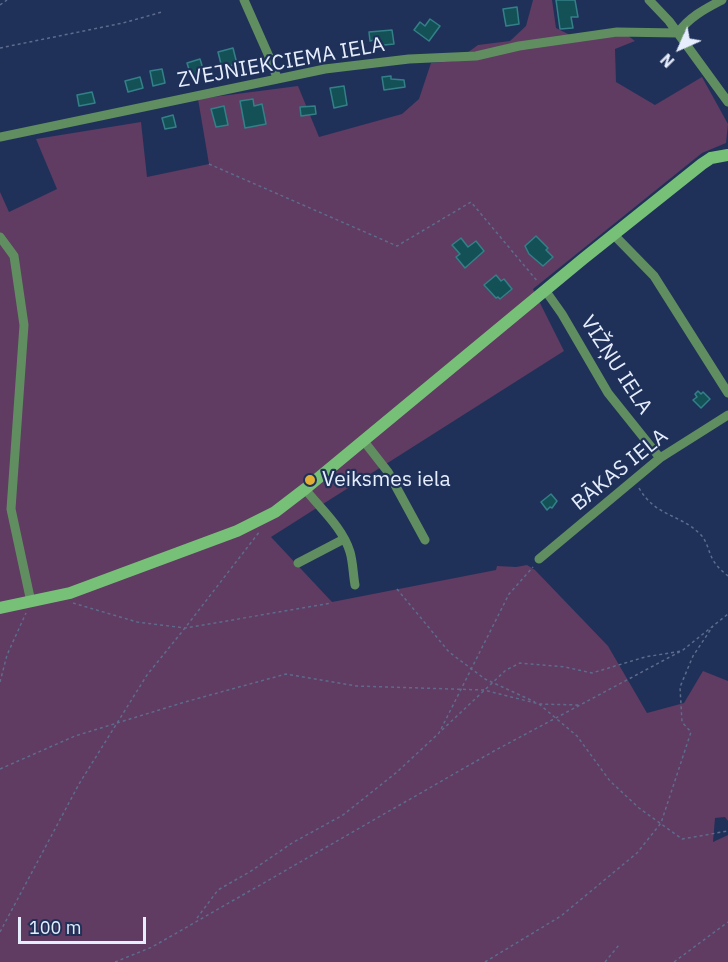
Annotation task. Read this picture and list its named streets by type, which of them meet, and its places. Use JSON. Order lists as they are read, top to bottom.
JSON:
{
  "streets": {
    "street": ["ZVEJNIEKCIEMA IELA", "VIŽŅU IELA", "BĀKAS IELA"]
  },
  "crossings": [
    ["VIŽŅU IELA", "BĀKAS IELA"]
  ],
  "places": ["Veiksmes iela"],
  "scale_bar": "100 m",
  "north": "bottom left"
}
